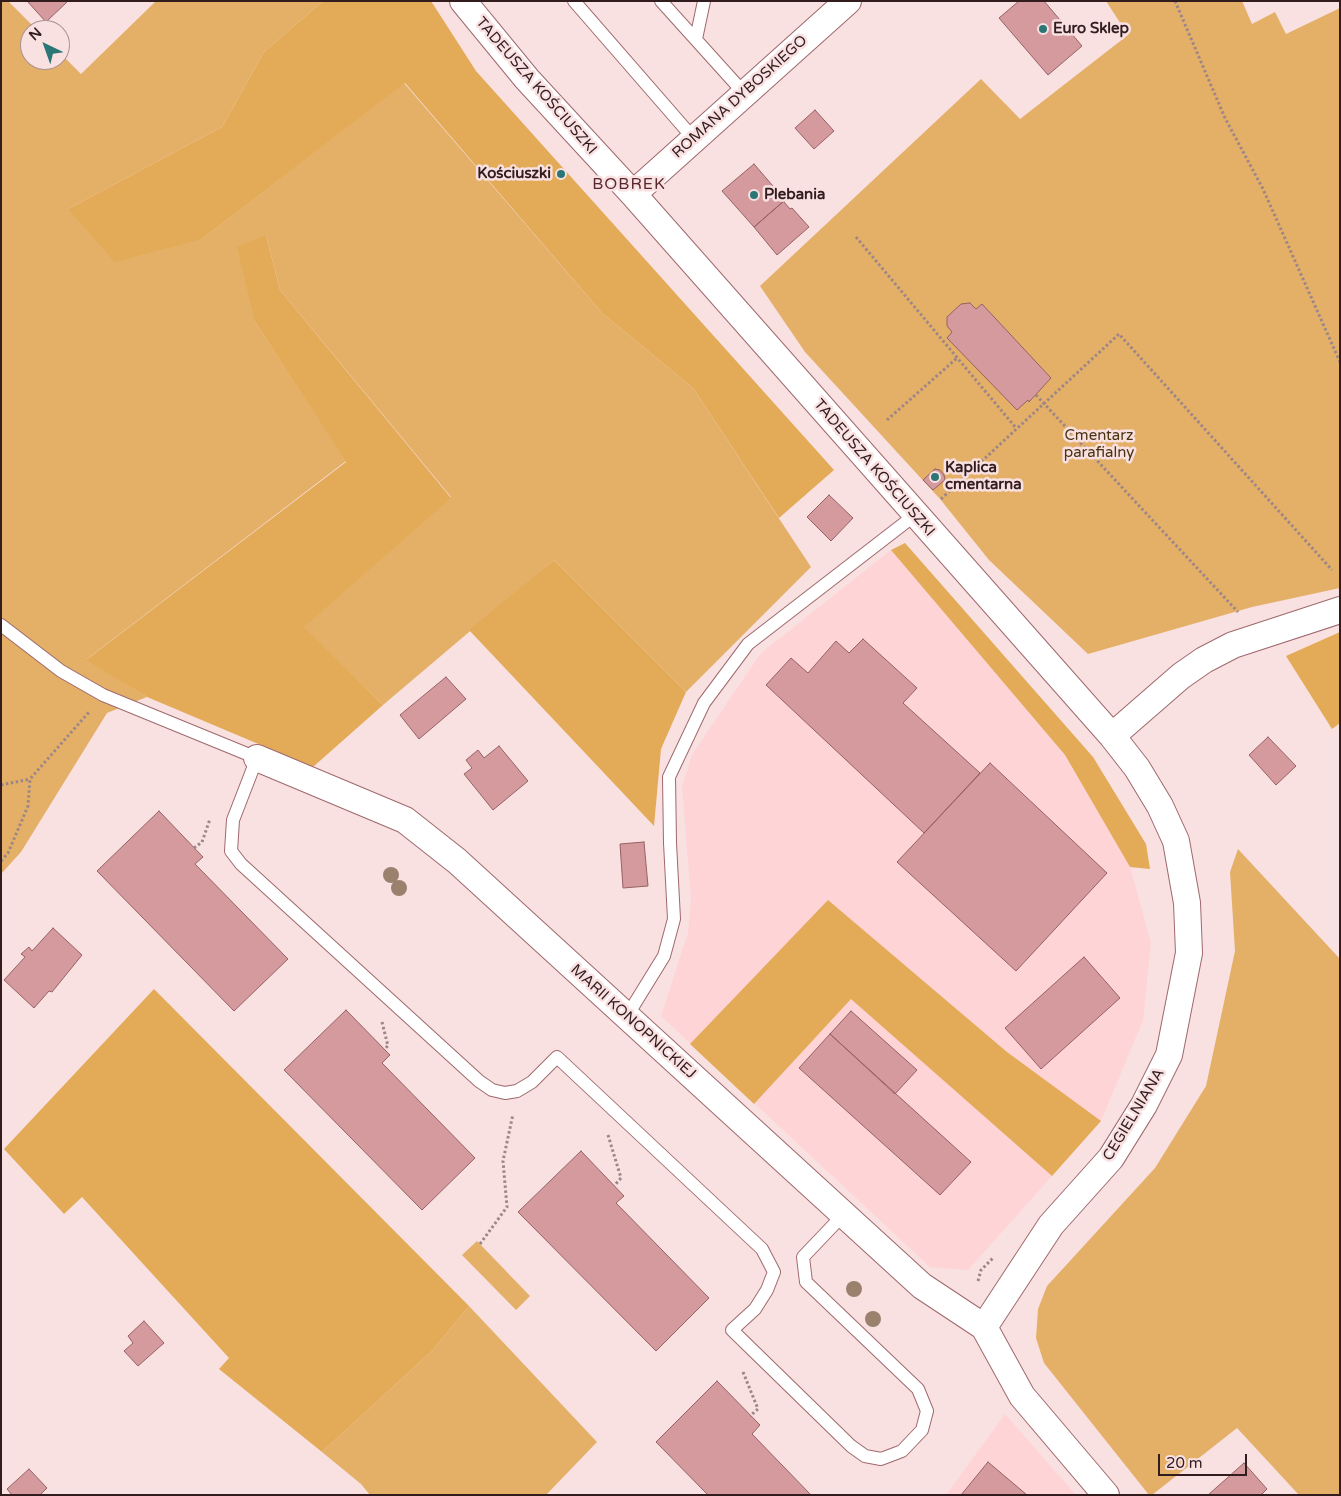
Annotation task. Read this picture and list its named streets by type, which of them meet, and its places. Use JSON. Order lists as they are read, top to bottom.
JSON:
{
  "streets": {
    "street": [
      "TADEUSZA KOŚCIUSZKI",
      "ROMANA DYBOSKIEGO",
      "MARII KONOPNICKIEJ",
      "CEGIELNIANA"
    ]
  },
  "crossings": [
    ["TADEUSZA KOŚCIUSZKI", "ROMANA DYBOSKIEGO"],
    ["TADEUSZA KOŚCIUSZKI", "CEGIELNIANA"],
    ["MARII KONOPNICKIEJ", "CEGIELNIANA"]
  ],
  "districts": ["BOBREK"],
  "parks": ["Cmentarz parafialny"],
  "places": [
    "Euro Sklep",
    "Kościuszki",
    "Plebania",
    "Kaplica cmentarna"
  ],
  "scale_bar": "20 m",
  "north": "top left"
}
